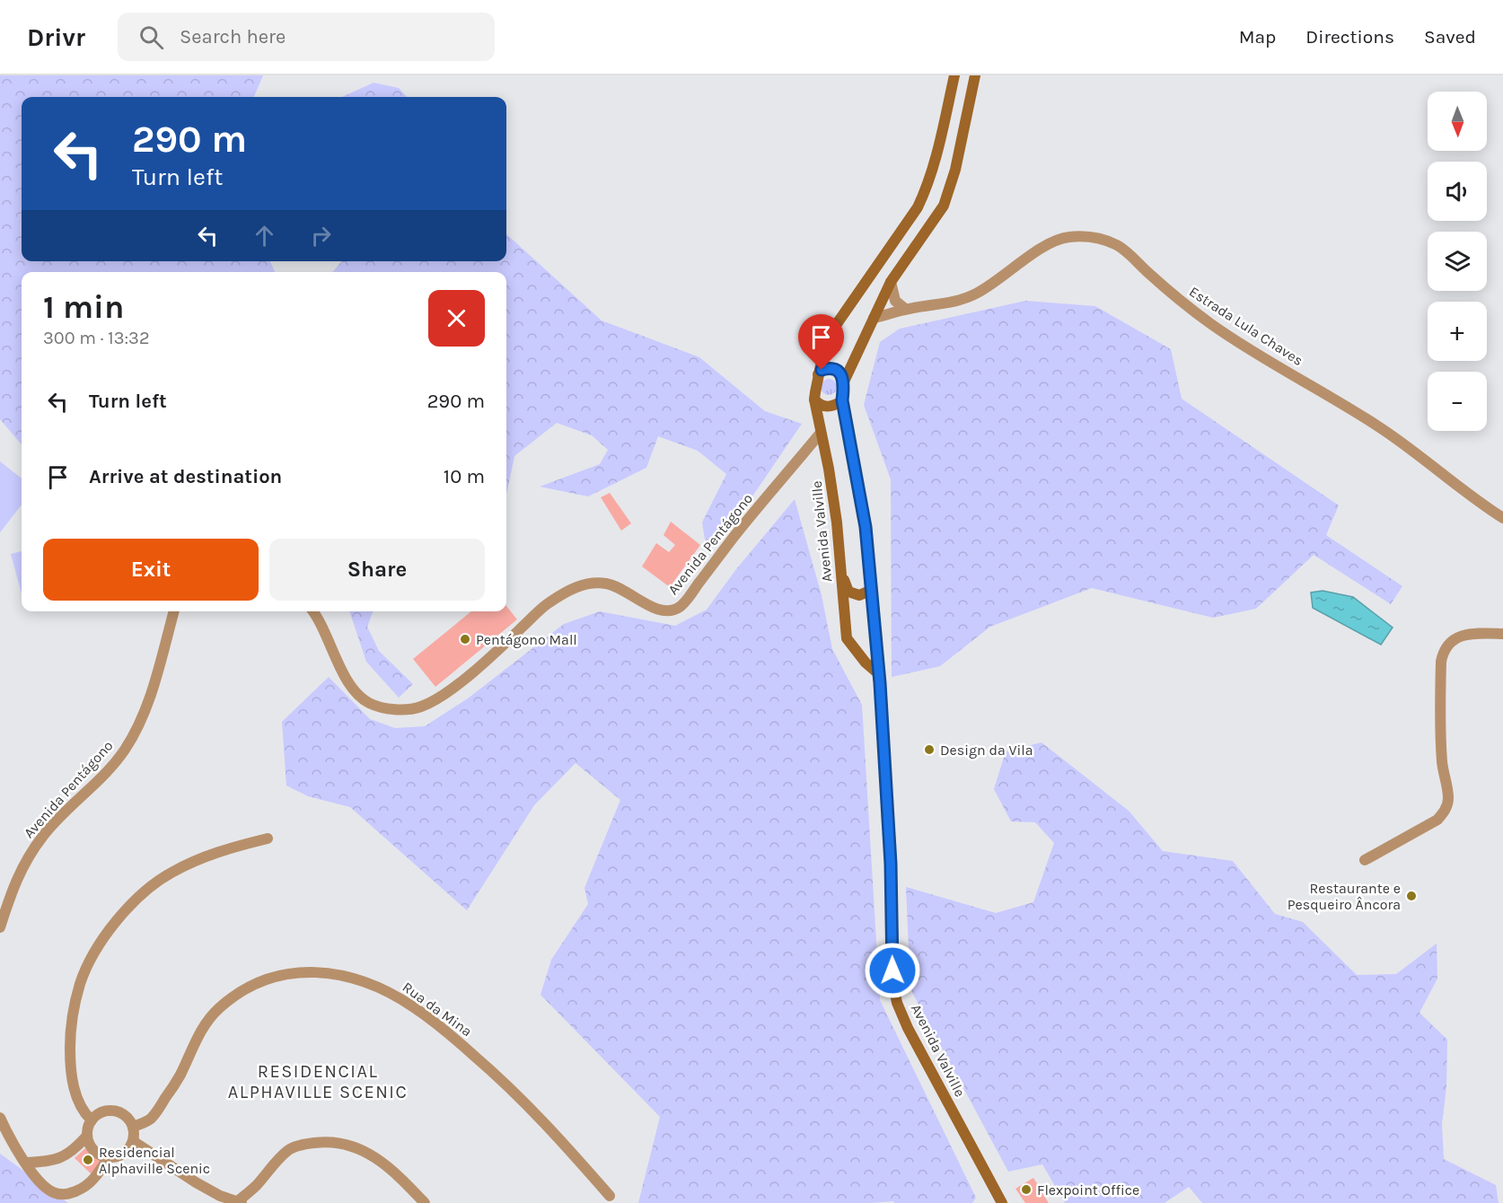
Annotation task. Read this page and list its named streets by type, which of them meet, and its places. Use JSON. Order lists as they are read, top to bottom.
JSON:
{
  "streets": {
    "main road": ["Avenida Valville"],
    "street": ["Estrada Lula Chaves", "Avenida Pentágono", "Rua da Mina"]
  },
  "crossings": [
    ["Avenida Valville", "Avenida Pentágono"]
  ],
  "districts": ["RESIDENCIAL ALPHAVILLE SCENIC"],
  "places": [
    "Pentágono Mall",
    "Design da Vila",
    "Restaurante e Pesqueiro Âncora",
    "Residencial Alphaville Scenic",
    "Flexpoint Office"
  ],
  "north": "bottom",
  "page": {
    "header": "Drivr",
    "search": "Search here",
    "nav": ["Map", "Directions", "Saved"],
    "map_buttons": ["+", "−"],
    "turn": ["290 m", "Turn left"],
    "heading": ["1 min", "300 m · 13:32"],
    "list": [
      {
        "name": "Turn left",
        "value": "290 m"
      },
      {
        "name": "Arrive at destination",
        "value": "10 m"
      }
    ],
    "buttons": ["Exit", "Share"]
  }
}
